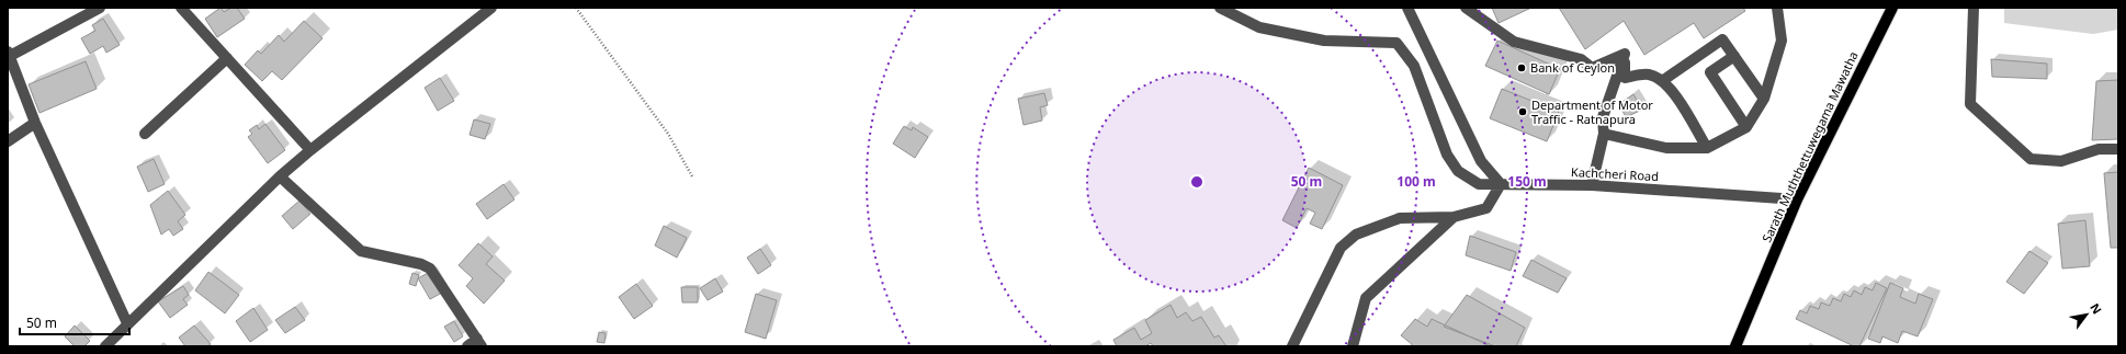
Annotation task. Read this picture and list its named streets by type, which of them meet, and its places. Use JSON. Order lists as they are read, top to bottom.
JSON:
{
  "streets": {
    "main road": ["Sarath Muththettuwegama Mawatha"],
    "street": ["Kachcheri Road"]
  },
  "crossings": [
    ["Sarath Muththettuwegama Mawatha", "Kachcheri Road"]
  ],
  "places": ["Bank of Ceylon", "Department of Motor Traffic - Ratnapura"],
  "scale_bar": "50 m",
  "north": "top right",
  "rings": ["50 m", "100 m", "150 m"]
}
